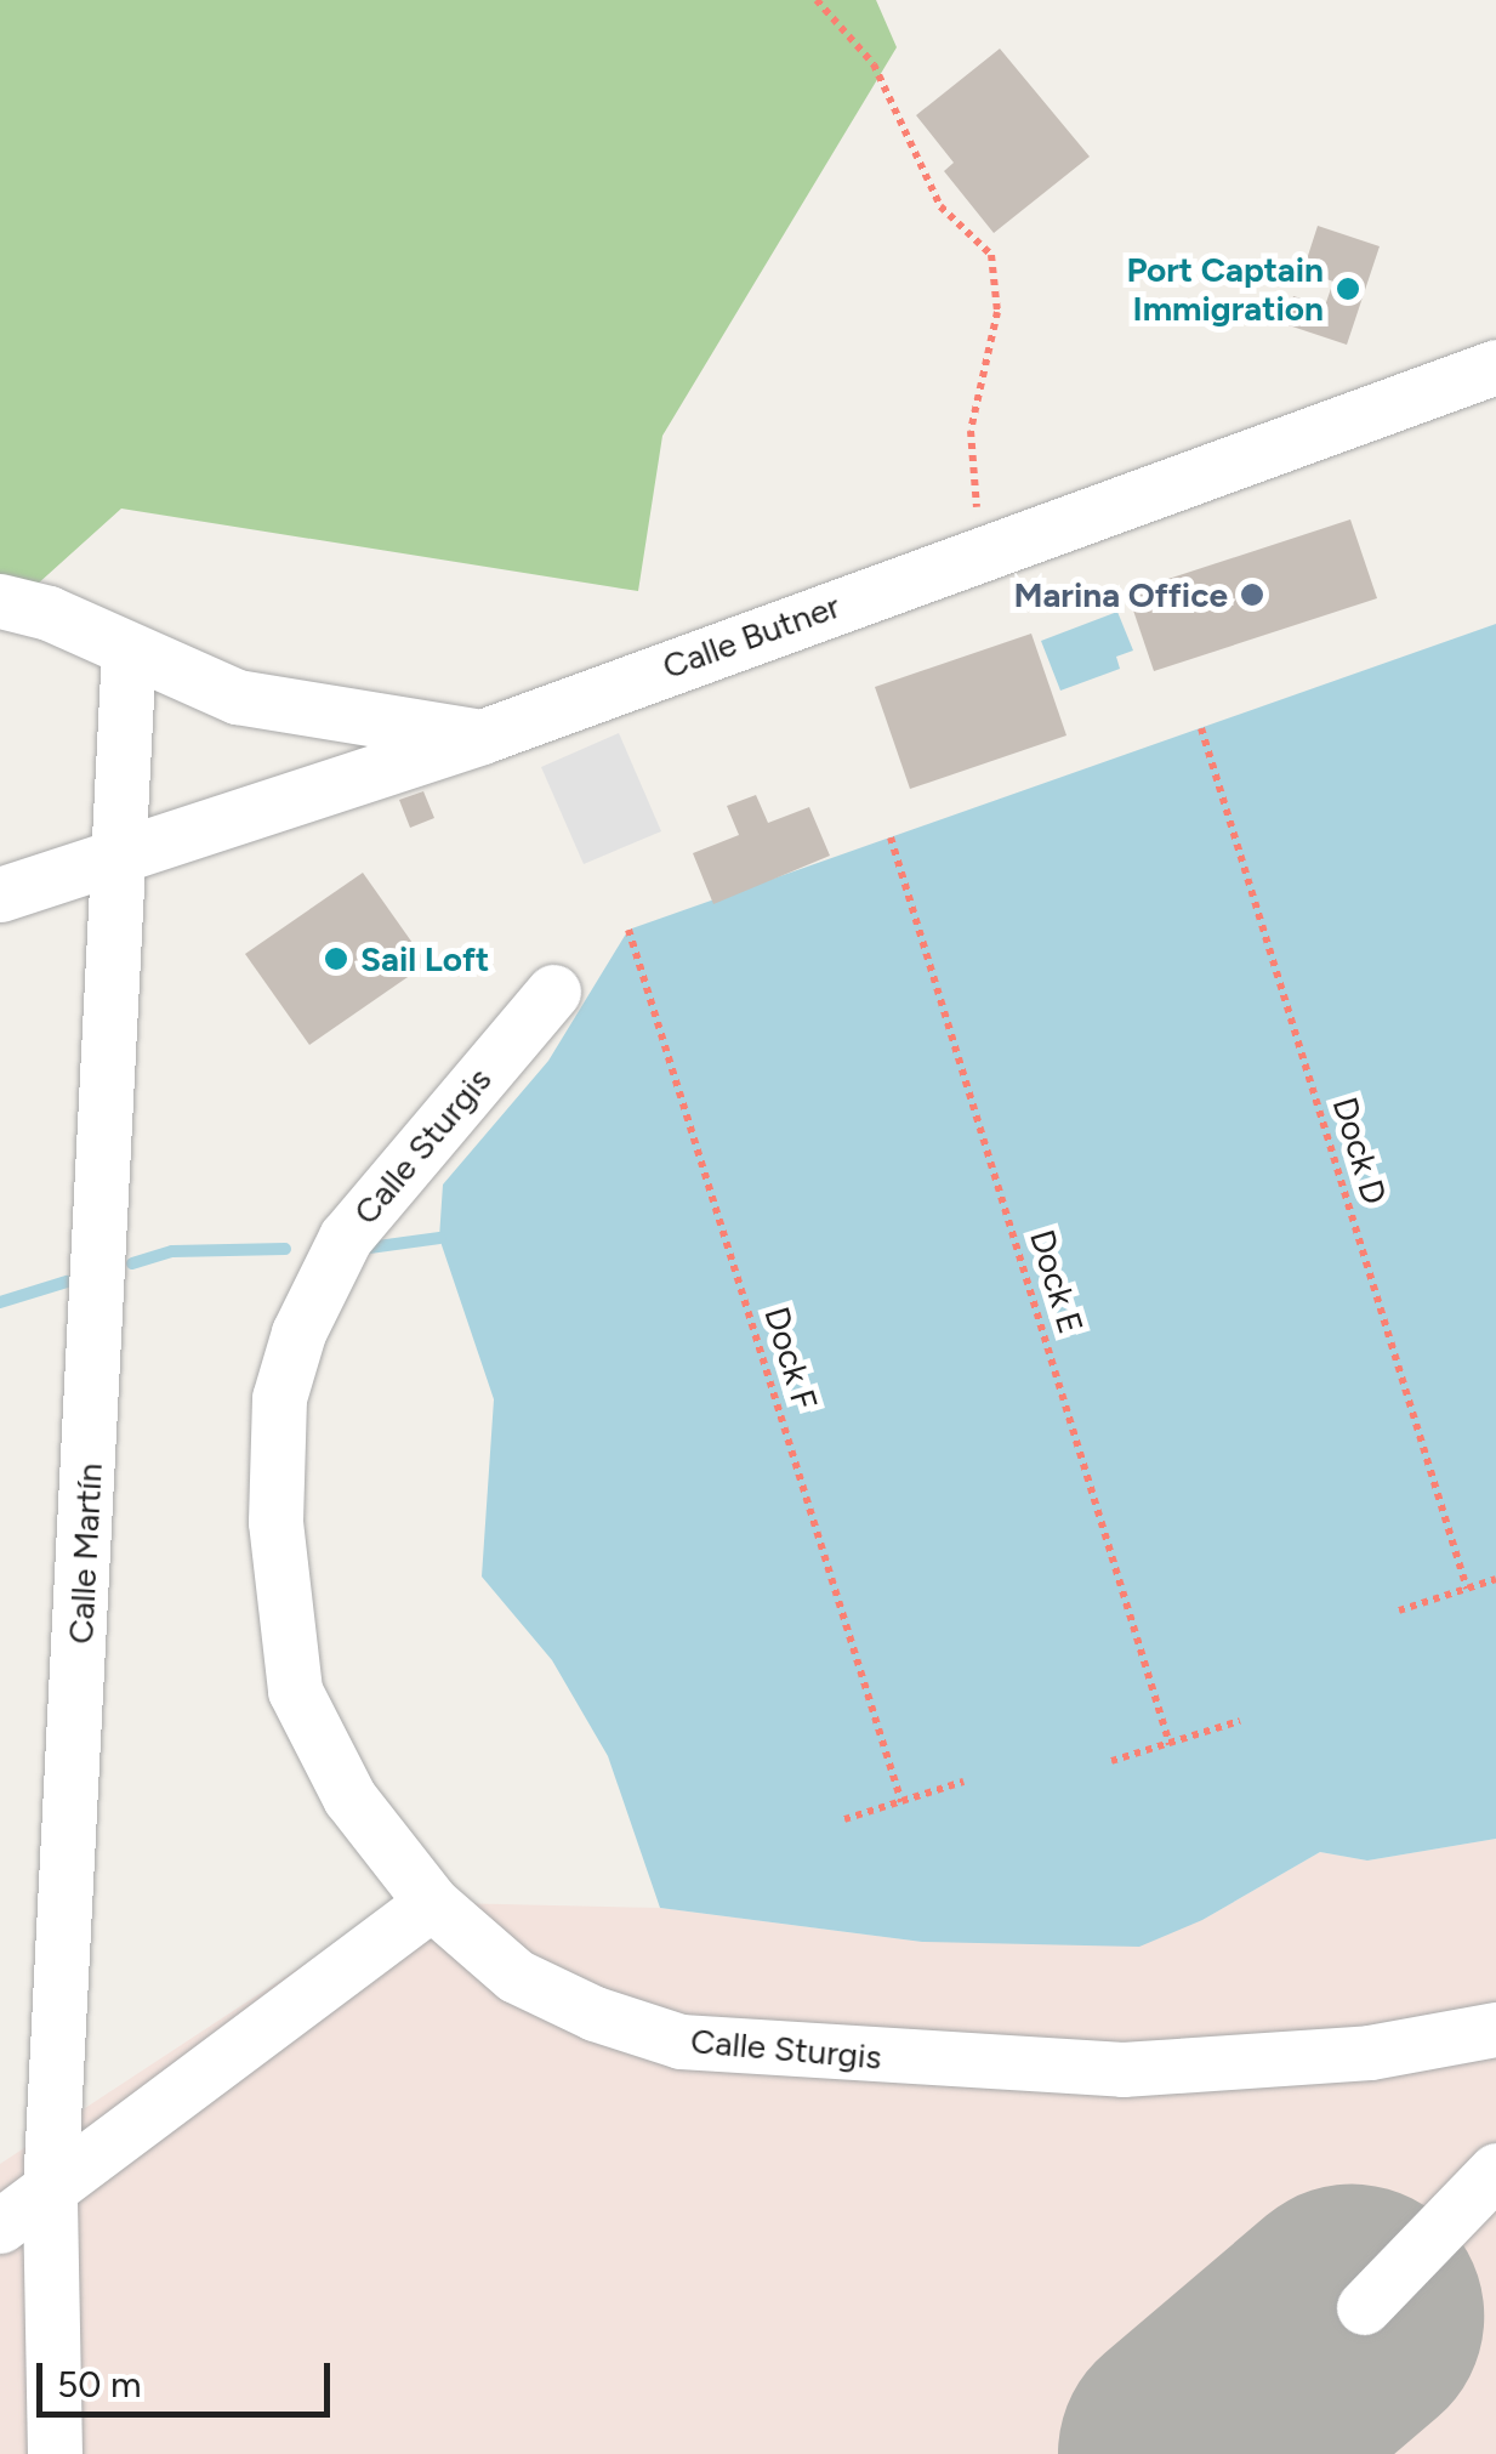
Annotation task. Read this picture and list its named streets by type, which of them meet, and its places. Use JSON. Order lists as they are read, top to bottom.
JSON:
{
  "streets": {
    "street": ["Calle Butner", "Calle Sturgis", "Calle Martín"],
    "path": ["Dock D", "Dock E", "Dock F"]
  },
  "crossings": [
    ["Calle Butner", "Calle Martín"]
  ],
  "places": ["Port Captain Immigration", "Marina Office", "Sail Loft"],
  "scale_bar": "50 m"
}
